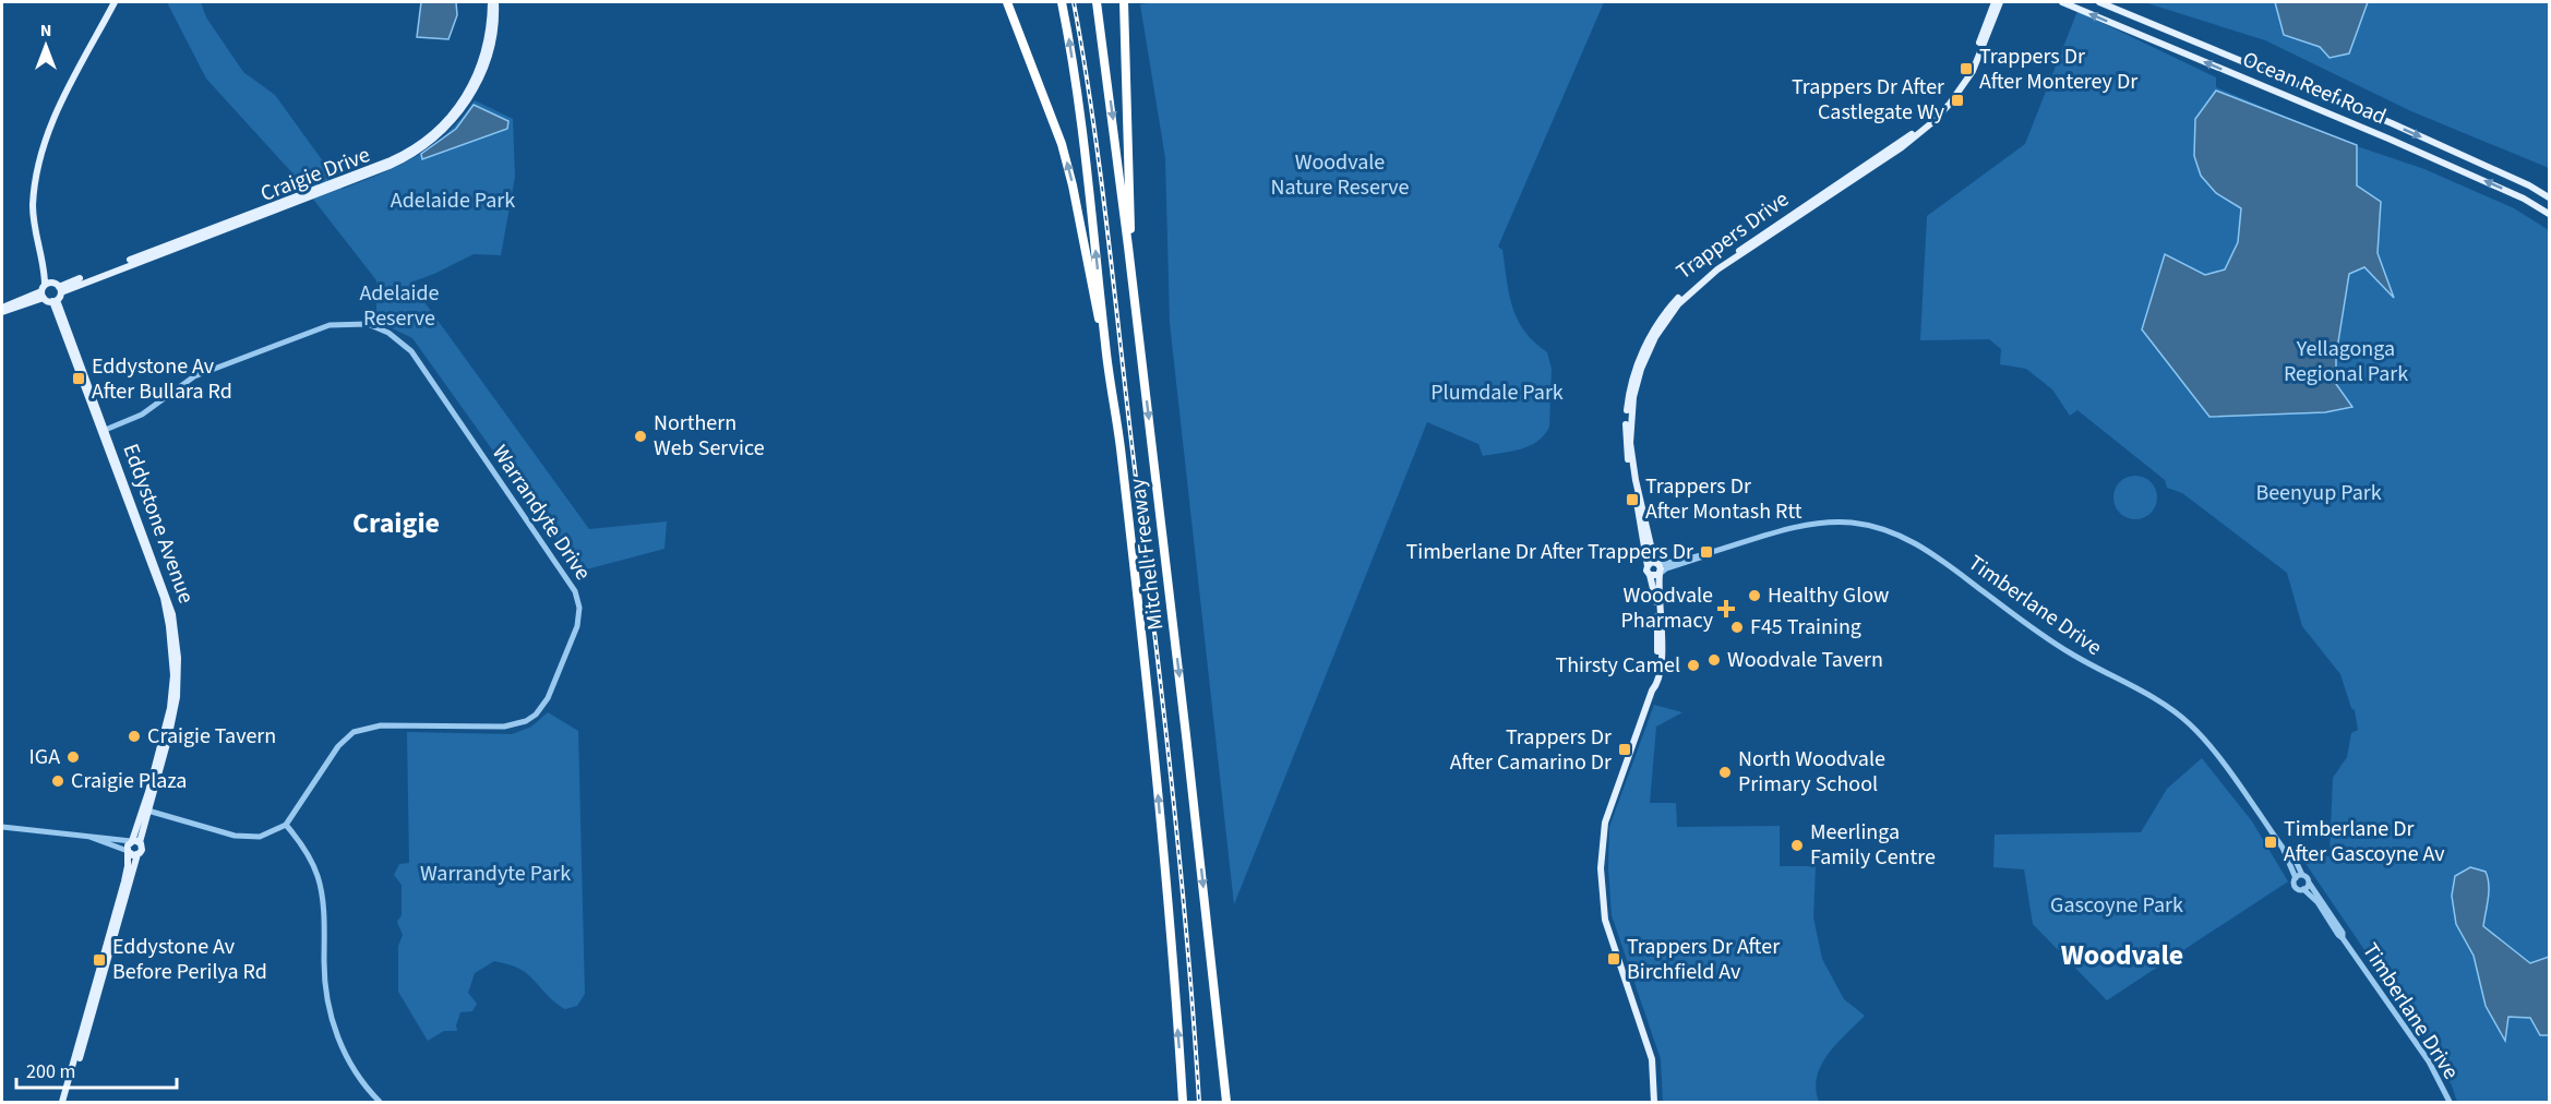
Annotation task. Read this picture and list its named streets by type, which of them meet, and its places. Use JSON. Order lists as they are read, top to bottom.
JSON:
{
  "streets": {
    "highway": ["Mitchell Freeway"],
    "main road": [
      "Ocean Reef Road",
      "Craigie Drive",
      "Trappers Drive",
      "Eddystone Avenue"
    ],
    "street": ["Warrandyte Drive", "Timberlane Drive"]
  },
  "crossings": [
    ["Trappers Drive", "Timberlane Drive"],
    ["Warrandyte Drive", "Eddystone Avenue"]
  ],
  "districts": ["Craigie", "Woodvale"],
  "parks": [
    "Woodvale Nature Reserve",
    "Adelaide Park",
    "Adelaide Reserve",
    "Yellagonga Regional Park",
    "Plumdale Park",
    "Beenyup Park",
    "Warrandyte Park",
    "Gascoyne Park"
  ],
  "places": {
    "transit": [
      "Trappers Dr After Monterey Dr",
      "Trappers Dr After Castlegate Wy",
      "Eddystone Av After Bullara Rd",
      "Trappers Dr After Montash Rtt",
      "Timberlane Dr After Trappers Dr",
      "Trappers Dr After Camarino Dr",
      "Timberlane Dr After Gascoyne Av",
      "Trappers Dr After Birchfield Av",
      "Eddystone Av Before Perilya Rd"
    ],
    "other": [
      "Northern Web Service",
      "Healthy Glow",
      "F45 Training",
      "Woodvale Tavern",
      "Thirsty Camel",
      "Craigie Tavern",
      "IGA",
      "North Woodvale Primary School",
      "Craigie Plaza",
      "Meerlinga Family Centre"
    ],
    "health": ["Woodvale Pharmacy"]
  },
  "scale_bar": "200 m",
  "north": "top"
}
